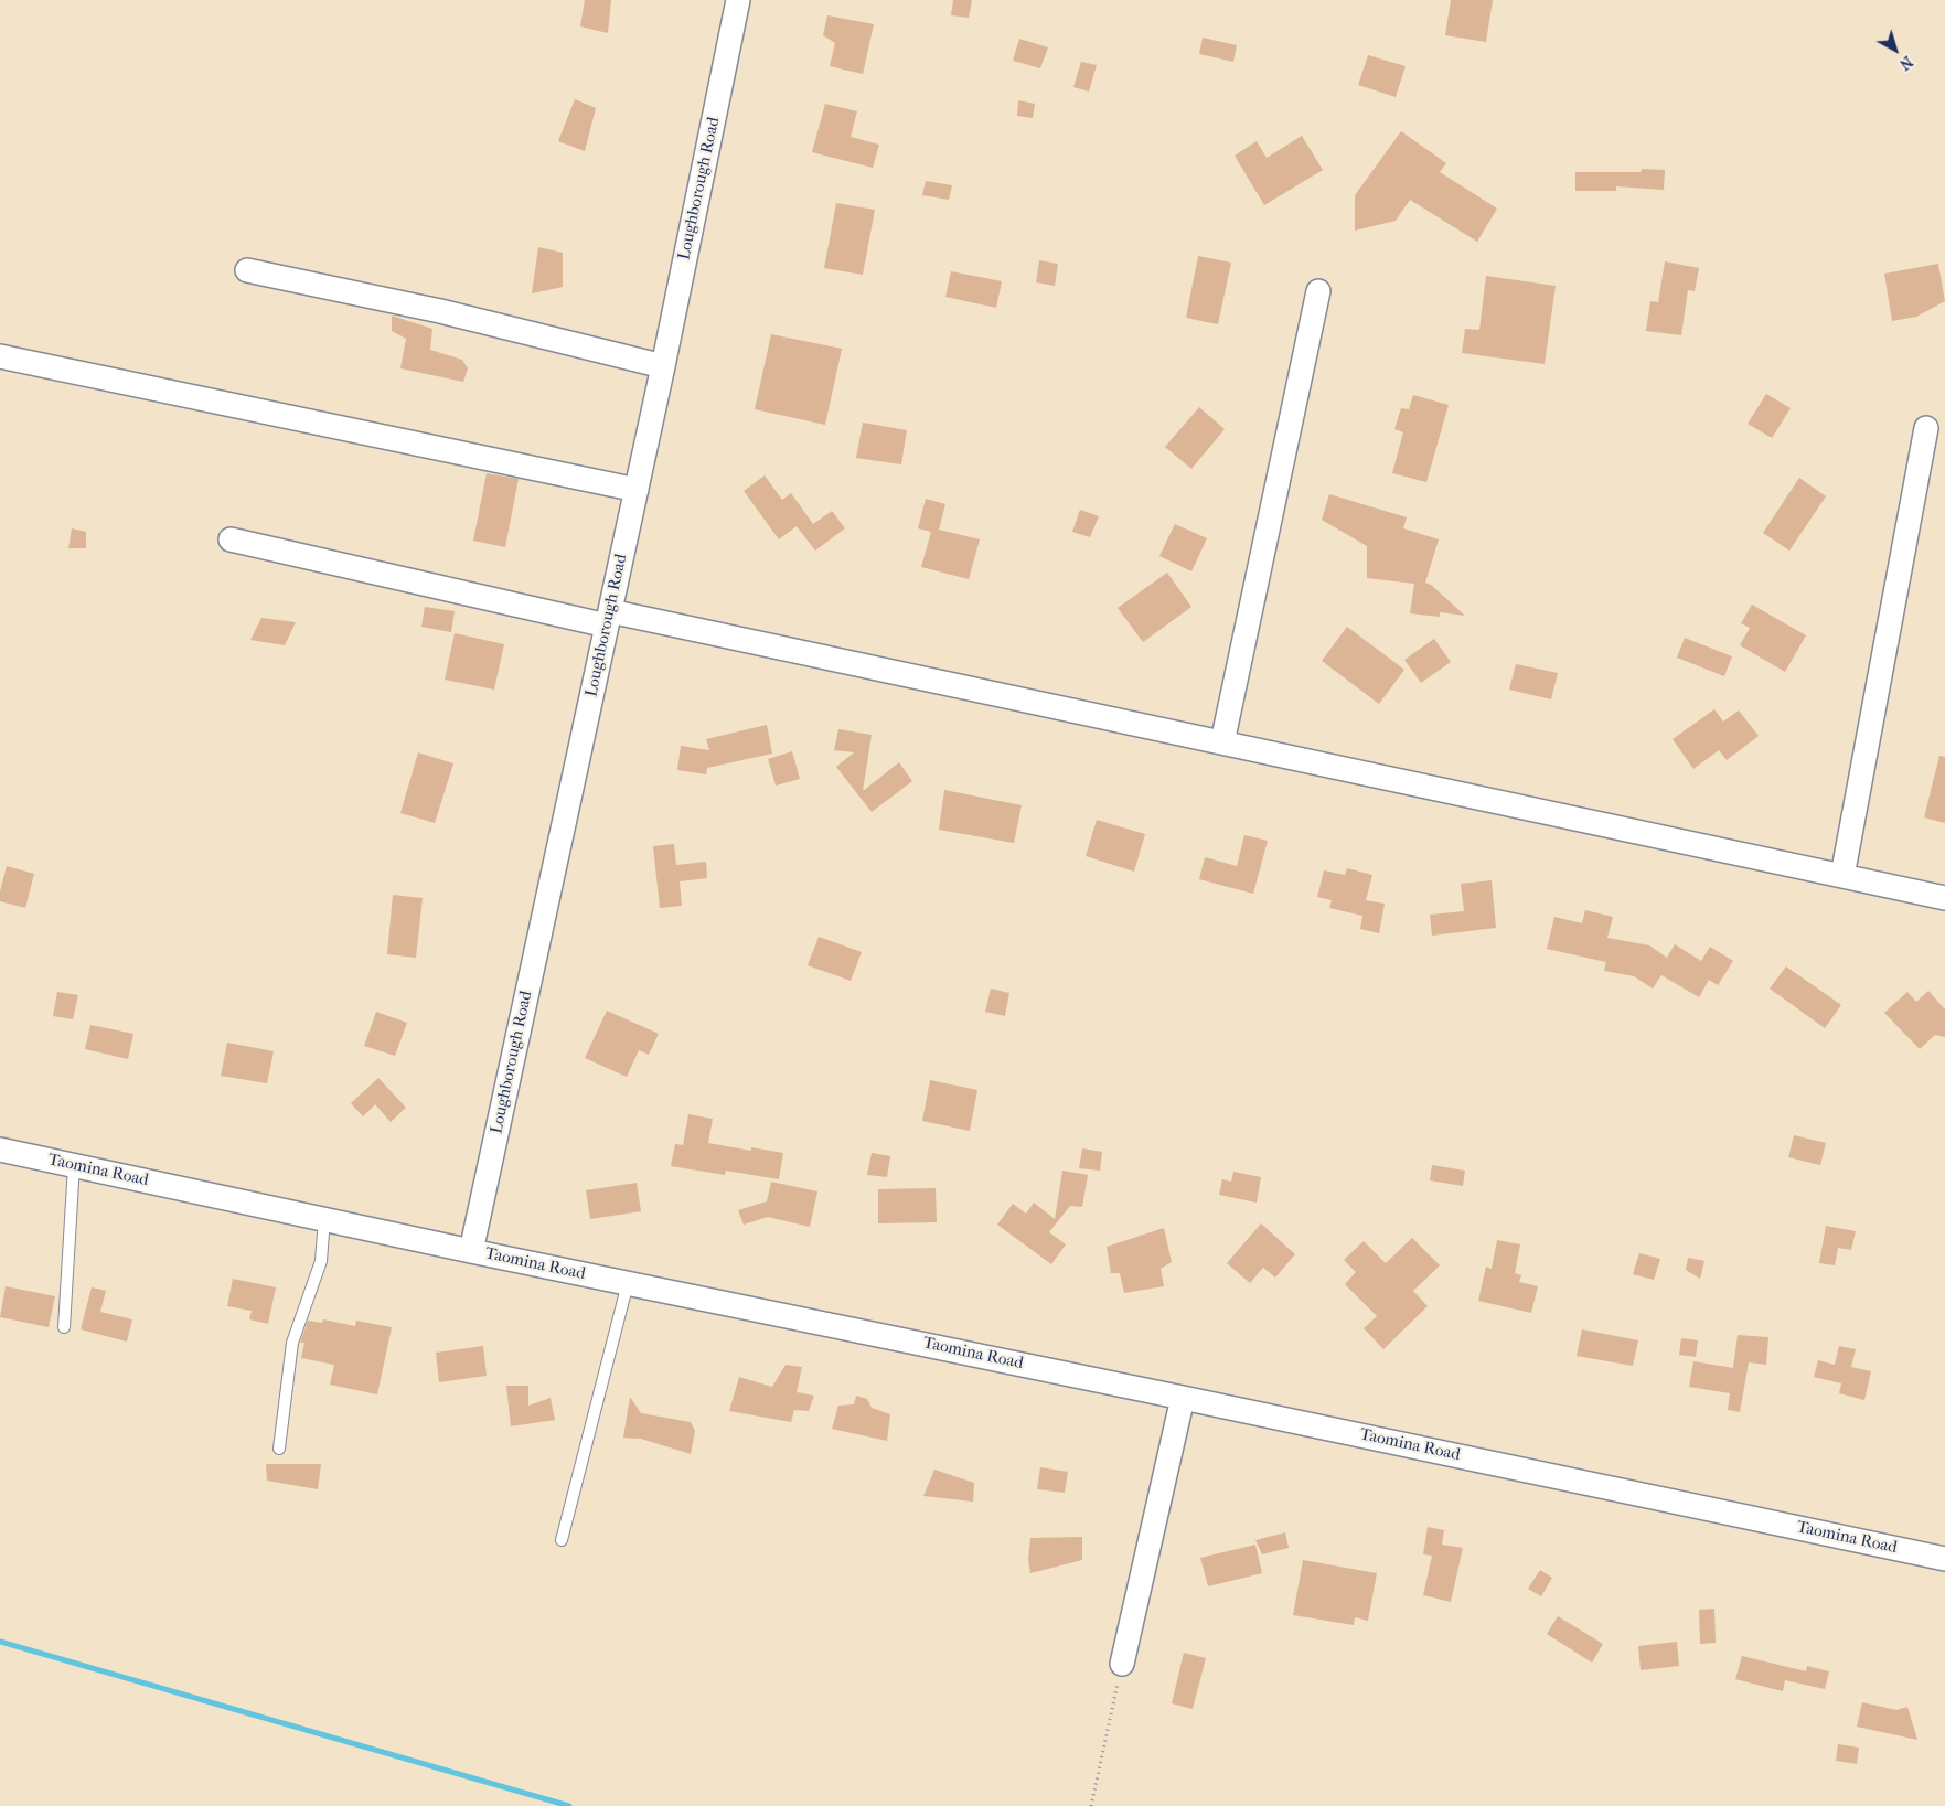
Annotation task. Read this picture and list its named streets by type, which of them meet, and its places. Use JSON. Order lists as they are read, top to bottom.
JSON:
{
  "streets": {
    "street": ["Loughborough Road", "Taomina Road"]
  },
  "crossings": [
    ["Loughborough Road", "Taomina Road"]
  ],
  "north": "bottom right"
}
